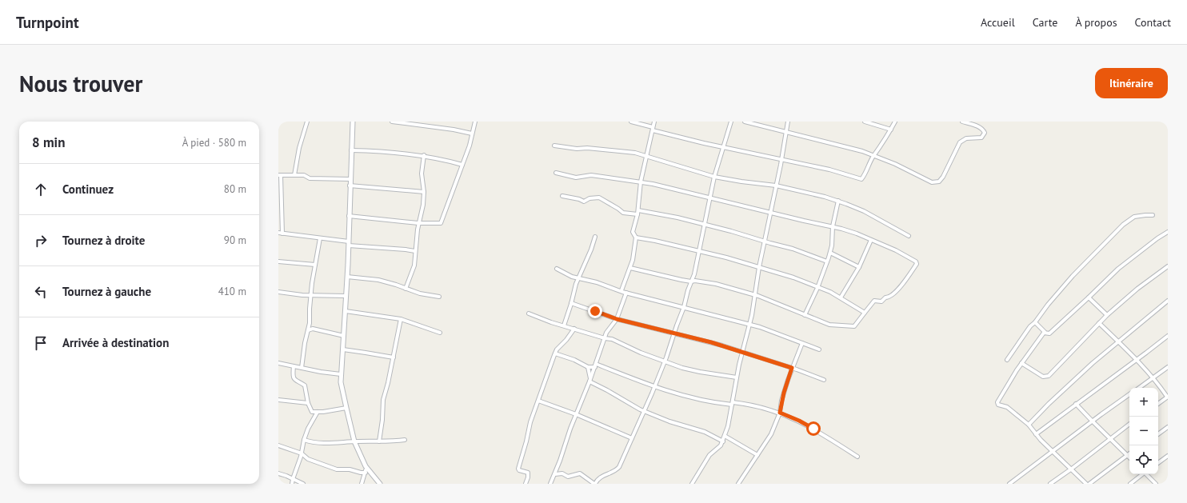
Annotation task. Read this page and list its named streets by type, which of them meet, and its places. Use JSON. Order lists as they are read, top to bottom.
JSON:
{
  "page": {
    "header": "Turnpoint",
    "nav": [
      "Accueil",
      "Carte",
      "À propos",
      "Contact"
    ],
    "buttons": "Itinéraire",
    "title": "Nous trouver",
    "heading": ["8 min", "À pied · 580 m"],
    "list": [
      ["Continuez", "80 m"],
      ["Tournez à droite", "90 m"],
      ["Tournez à gauche", "410 m"],
      "Arrivée à destination"
    ],
    "map_buttons": ["+", "−"]
  }
}
